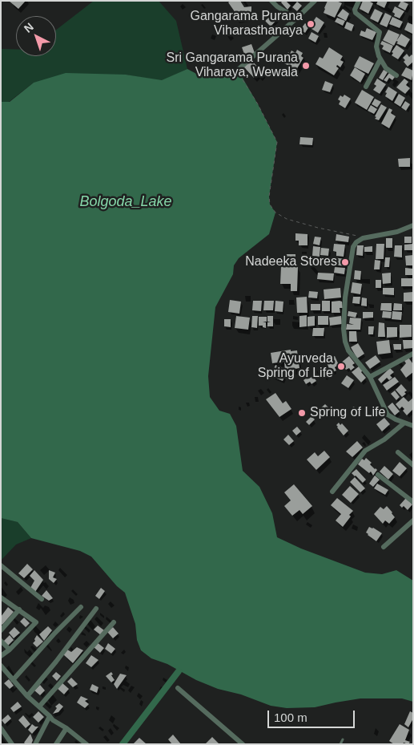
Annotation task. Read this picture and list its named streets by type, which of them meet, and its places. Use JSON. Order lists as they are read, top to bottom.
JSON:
{
  "water": ["Bolgoda_Lake"],
  "places": [
    "Gangarama Purana Viharasthanaya",
    "Sri Gangarama Purana Viharaya, Wewala",
    "Nadeeka Stores",
    "Ayurveda Spring of Life",
    "Spring of Life"
  ],
  "scale_bar": "100 m",
  "north": "top left"
}
